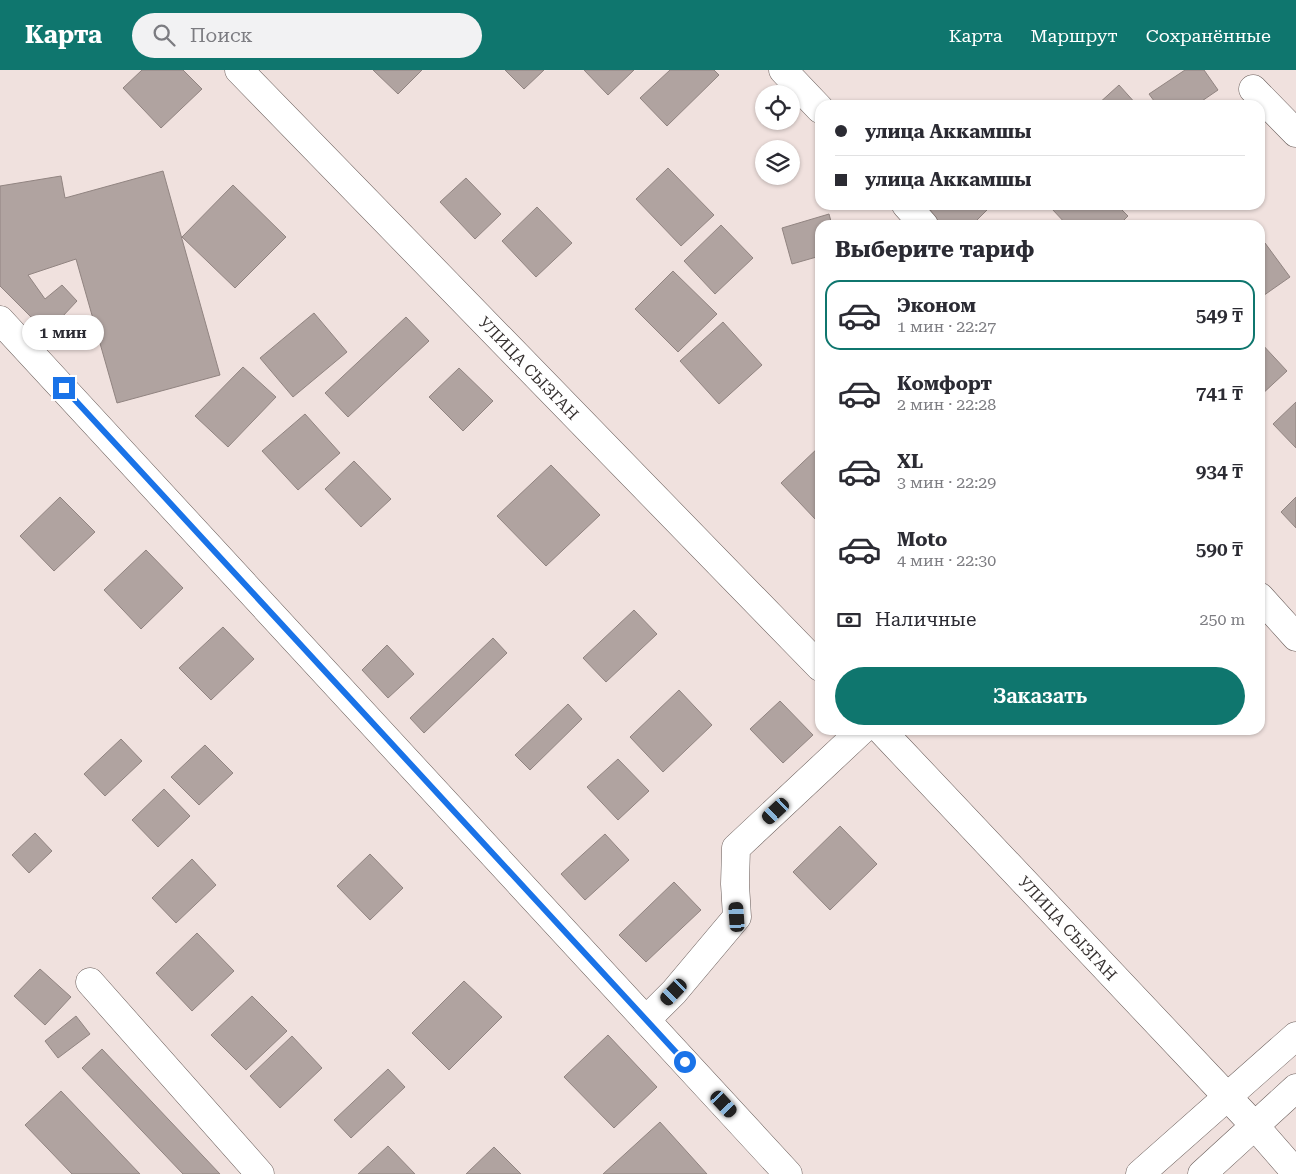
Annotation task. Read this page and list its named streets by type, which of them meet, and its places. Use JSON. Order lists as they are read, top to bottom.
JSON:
{
  "streets": {
    "street": ["УЛИЦА СЫЗГАН"]
  },
  "page": {
    "header": "Карта",
    "search": "Поиск",
    "nav": ["Карта", "Маршрут", "Сохранённые"],
    "banner": ["улица Аккамшы", "улица Аккамшы"],
    "heading": "Выберите тариф",
    "list": [
      {
        "name": "Эконом",
        "note": "1 мин · 22:27",
        "value": "549 ₸"
      },
      {
        "name": "Комфорт",
        "note": "2 мин · 22:28",
        "value": "741 ₸"
      },
      {
        "name": "XL",
        "note": "3 мин · 22:29",
        "value": "934 ₸"
      },
      {
        "name": "Moto",
        "note": "4 мин · 22:30",
        "value": "590 ₸"
      }
    ],
    "bubble": "1 мин",
    "pay": ["Наличные", "250 m"],
    "buttons": "Заказать"
  }
}
